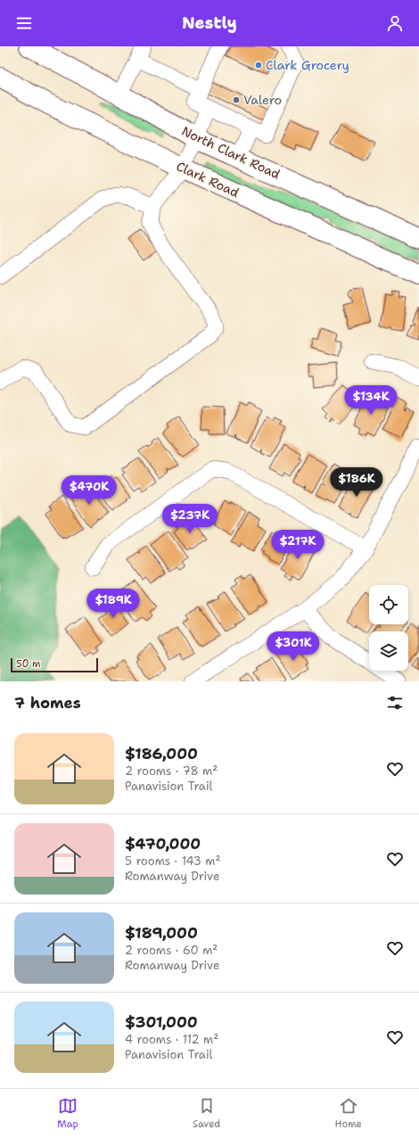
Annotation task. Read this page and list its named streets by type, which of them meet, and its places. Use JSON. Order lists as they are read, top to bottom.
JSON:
{
  "streets": {
    "main road": ["North Clark Road", "Clark Road"]
  },
  "places": ["Clark Grocery", "Valero"],
  "scale_bar": "50 m",
  "page": {
    "header": "Nestly",
    "price": [
      "$134K",
      "$186K",
      "$470K",
      "$237K",
      "$217K",
      "$189K",
      "$301K"
    ],
    "scale": "50 m",
    "heading": "7 homes",
    "list": [
      {
        "name": "$186,000",
        "note": "2 rooms · 78 m² · Panavision Trail"
      },
      {
        "name": "$470,000",
        "note": "5 rooms · 143 m² · Romanway Drive"
      },
      {
        "name": "$189,000",
        "note": "2 rooms · 60 m² · Romanway Drive"
      },
      {
        "name": "$301,000",
        "note": "4 rooms · 112 m² · Panavision Trail"
      }
    ],
    "tabs": ["Map", "Saved", "Home"]
  }
}
